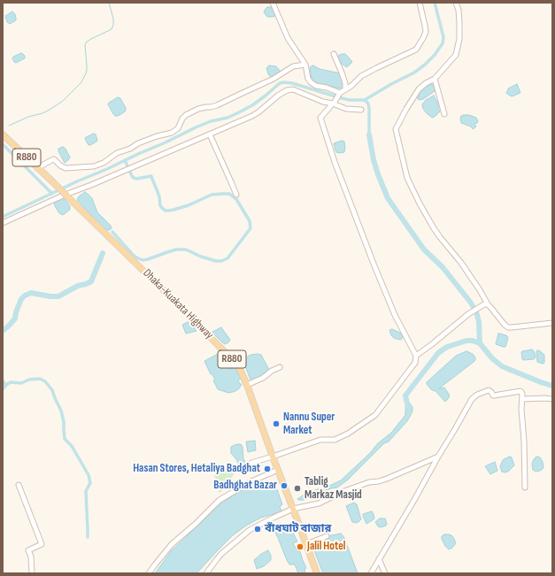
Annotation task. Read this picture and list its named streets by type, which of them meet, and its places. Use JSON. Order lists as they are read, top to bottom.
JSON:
{
  "streets": {
    "main road": ["R880", "Dhaka-Kuakata Highway"]
  },
  "places": [
    "Nannu Super Market",
    "Hasan Stores, Hetaliya Badghat",
    "Badhghat Bazar",
    "Tablig Markaz Masjid",
    "বাঁধঘাট বাজার",
    "Jalil Hotel"
  ]
}
